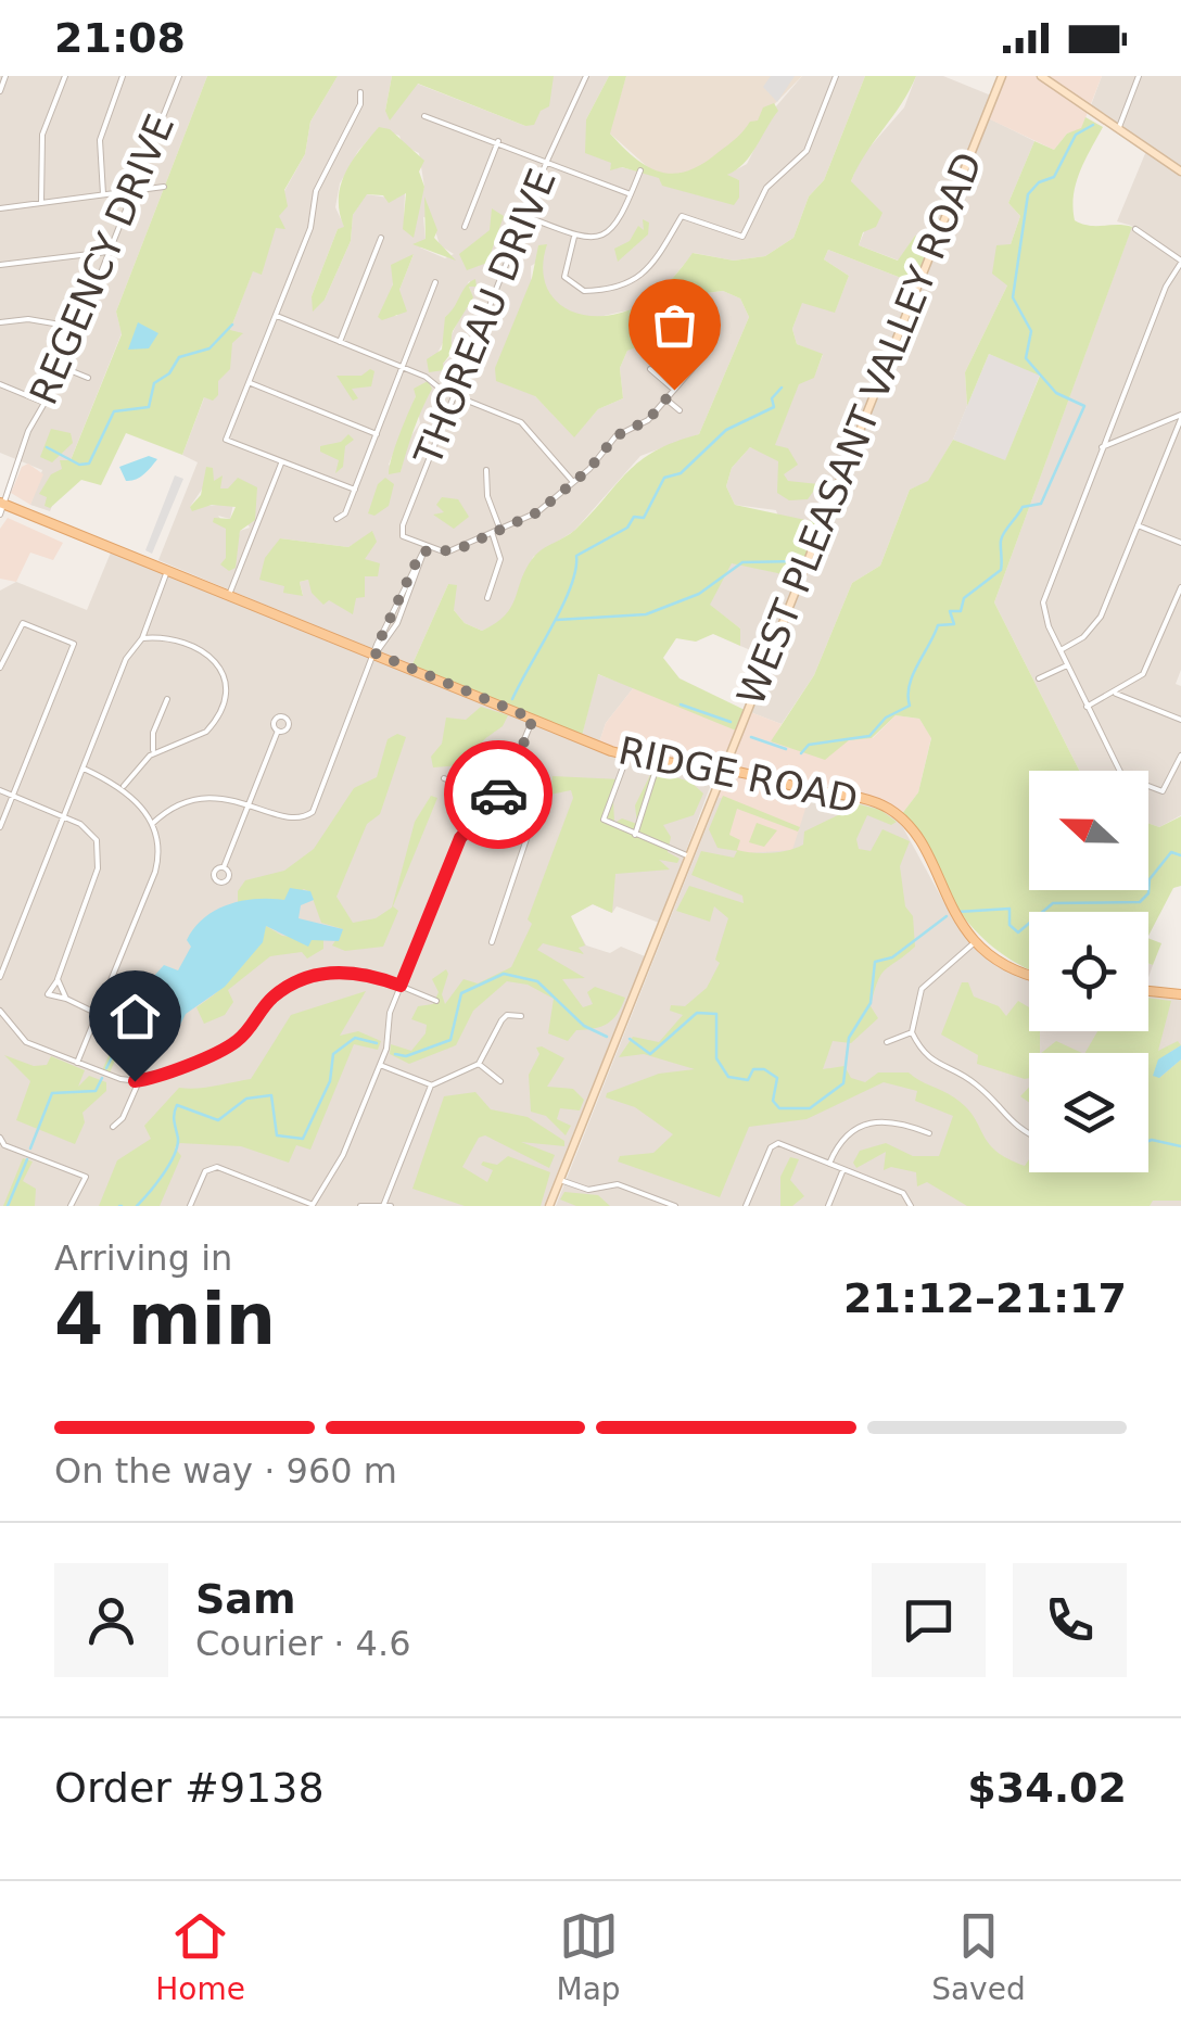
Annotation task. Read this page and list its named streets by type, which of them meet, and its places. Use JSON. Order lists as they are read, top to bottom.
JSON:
{
  "streets": {
    "main road": ["WEST PLEASANT VALLEY ROAD", "RIDGE ROAD"],
    "street": ["REGENCY DRIVE", "THOREAU DRIVE"]
  },
  "crossings": [
    ["REGENCY DRIVE", "RIDGE ROAD"],
    ["WEST PLEASANT VALLEY ROAD", "RIDGE ROAD"]
  ],
  "north": "left",
  "page": {
    "status": "21:08",
    "heading": ["4 min", "Arriving in", "21:12–21:17"],
    "panel": [
      "Sam",
      "Courier · 4.6",
      "Order #9138",
      "$34.02"
    ],
    "bar": "On the way · 960 m",
    "tabs": ["Home", "Map", "Saved"]
  }
}
